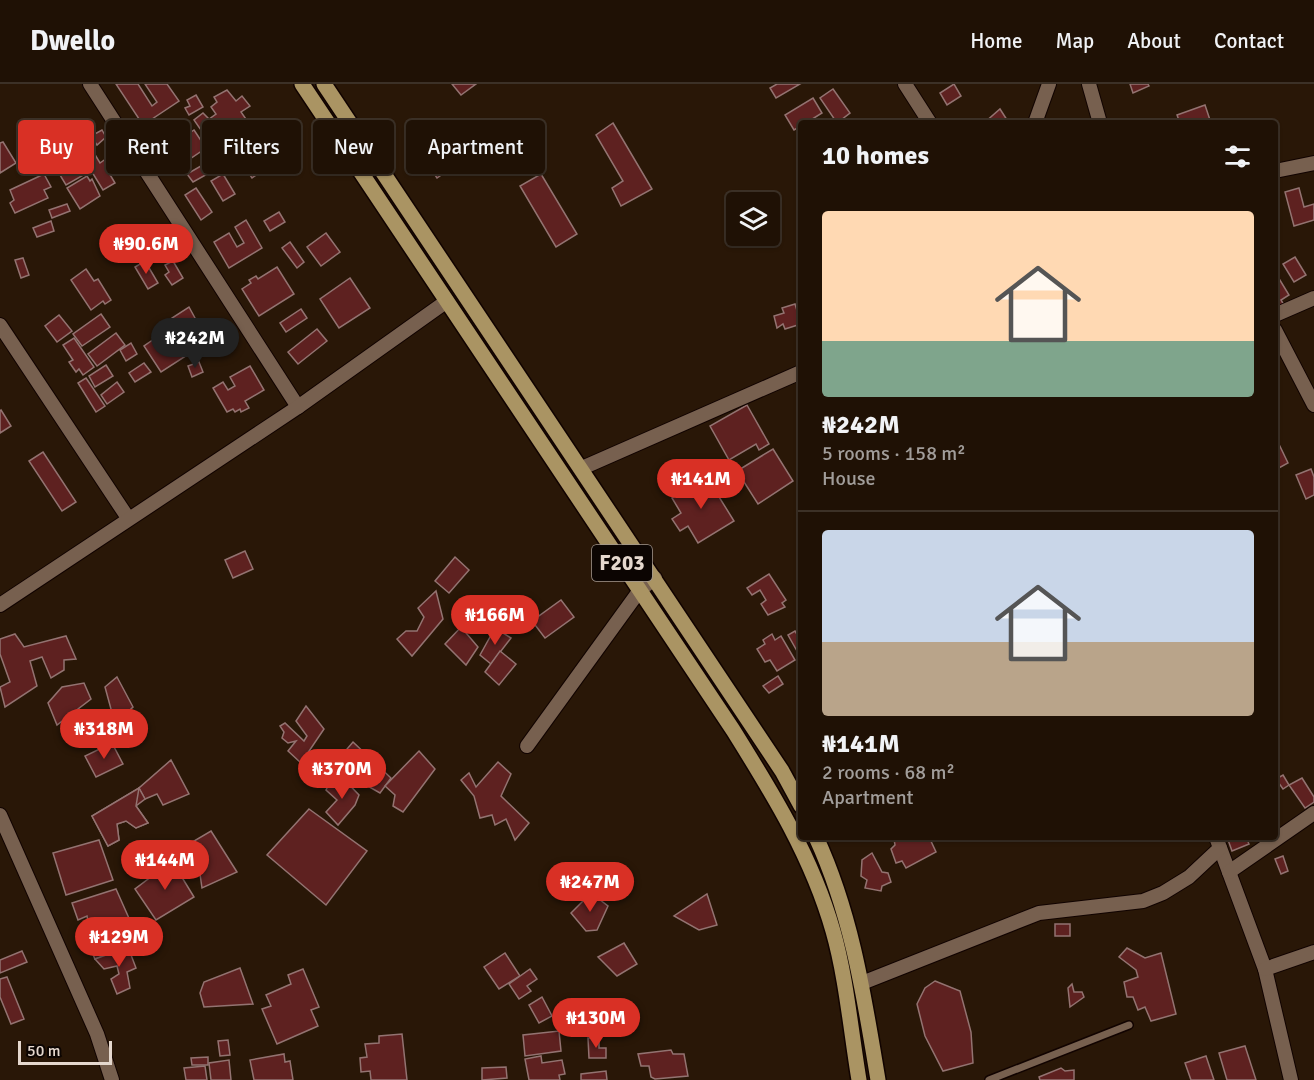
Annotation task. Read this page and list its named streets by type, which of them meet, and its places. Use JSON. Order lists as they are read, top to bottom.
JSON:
{
  "streets": {
    "main road": ["F203"]
  },
  "scale_bar": "50 m",
  "page": {
    "header": "Dwello",
    "nav": [
      "Home",
      "Map",
      "About",
      "Contact"
    ],
    "chip": [
      "Buy",
      "Rent",
      "Filters",
      "New",
      "Apartment"
    ],
    "heading": "10 homes",
    "list": [
      {
        "name": "₦242M",
        "note": "5 rooms · 158 m² · House"
      },
      {
        "name": "₦141M",
        "note": "2 rooms · 68 m² · Apartment"
      }
    ],
    "price": [
      "₦90.6M",
      "₦242M",
      "₦141M",
      "₦166M",
      "₦318M",
      "₦370M",
      "₦144M",
      "₦247M",
      "₦129M",
      "₦130M"
    ],
    "scale": "50 m"
  }
}
